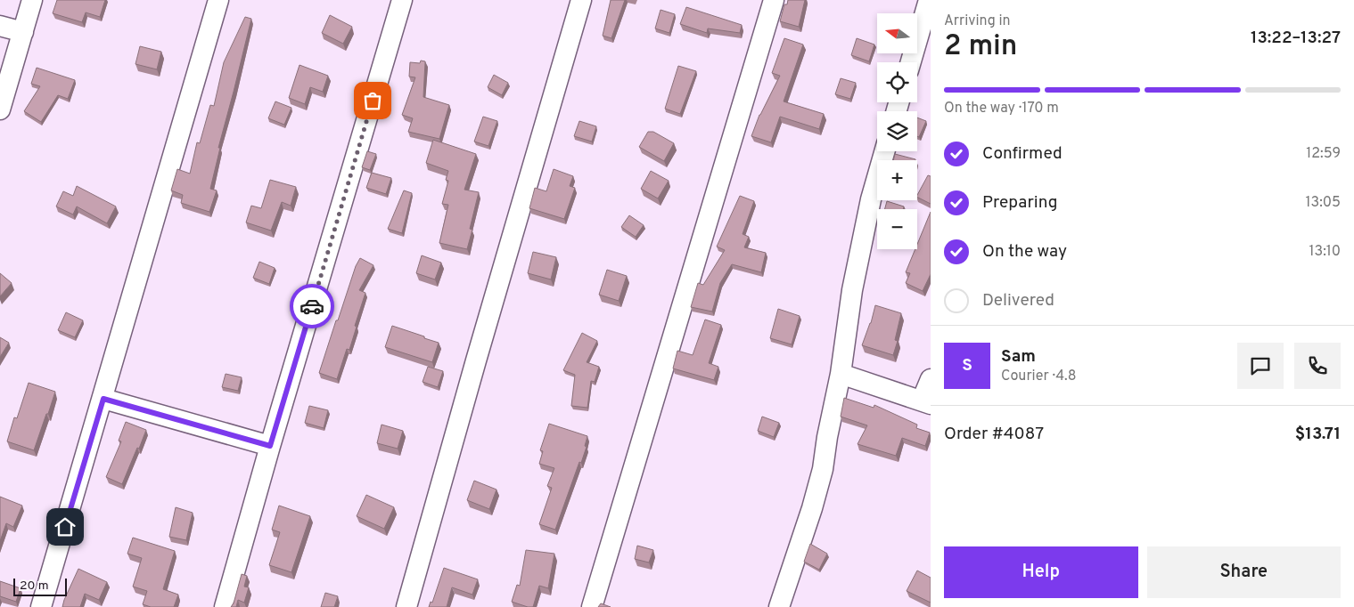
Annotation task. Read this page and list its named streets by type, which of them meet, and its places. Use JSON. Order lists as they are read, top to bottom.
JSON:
{
  "scale_bar": "20 m",
  "north": "left",
  "page": {
    "heading": ["2 min", "Arriving in", "13:22–13:27"],
    "panel": [
      "Sam",
      "Courier · 4.8",
      "Order #4087",
      "$13.71"
    ],
    "map_buttons": ["+", "−"],
    "bar": "On the way · 170 m",
    "list": [
      ["Confirmed", "12:59"],
      ["Preparing", "13:05"],
      ["On the way", "13:10"],
      "Delivered"
    ],
    "round": "S",
    "buttons": ["Help", "Share"],
    "scale": "20 m"
  }
}
